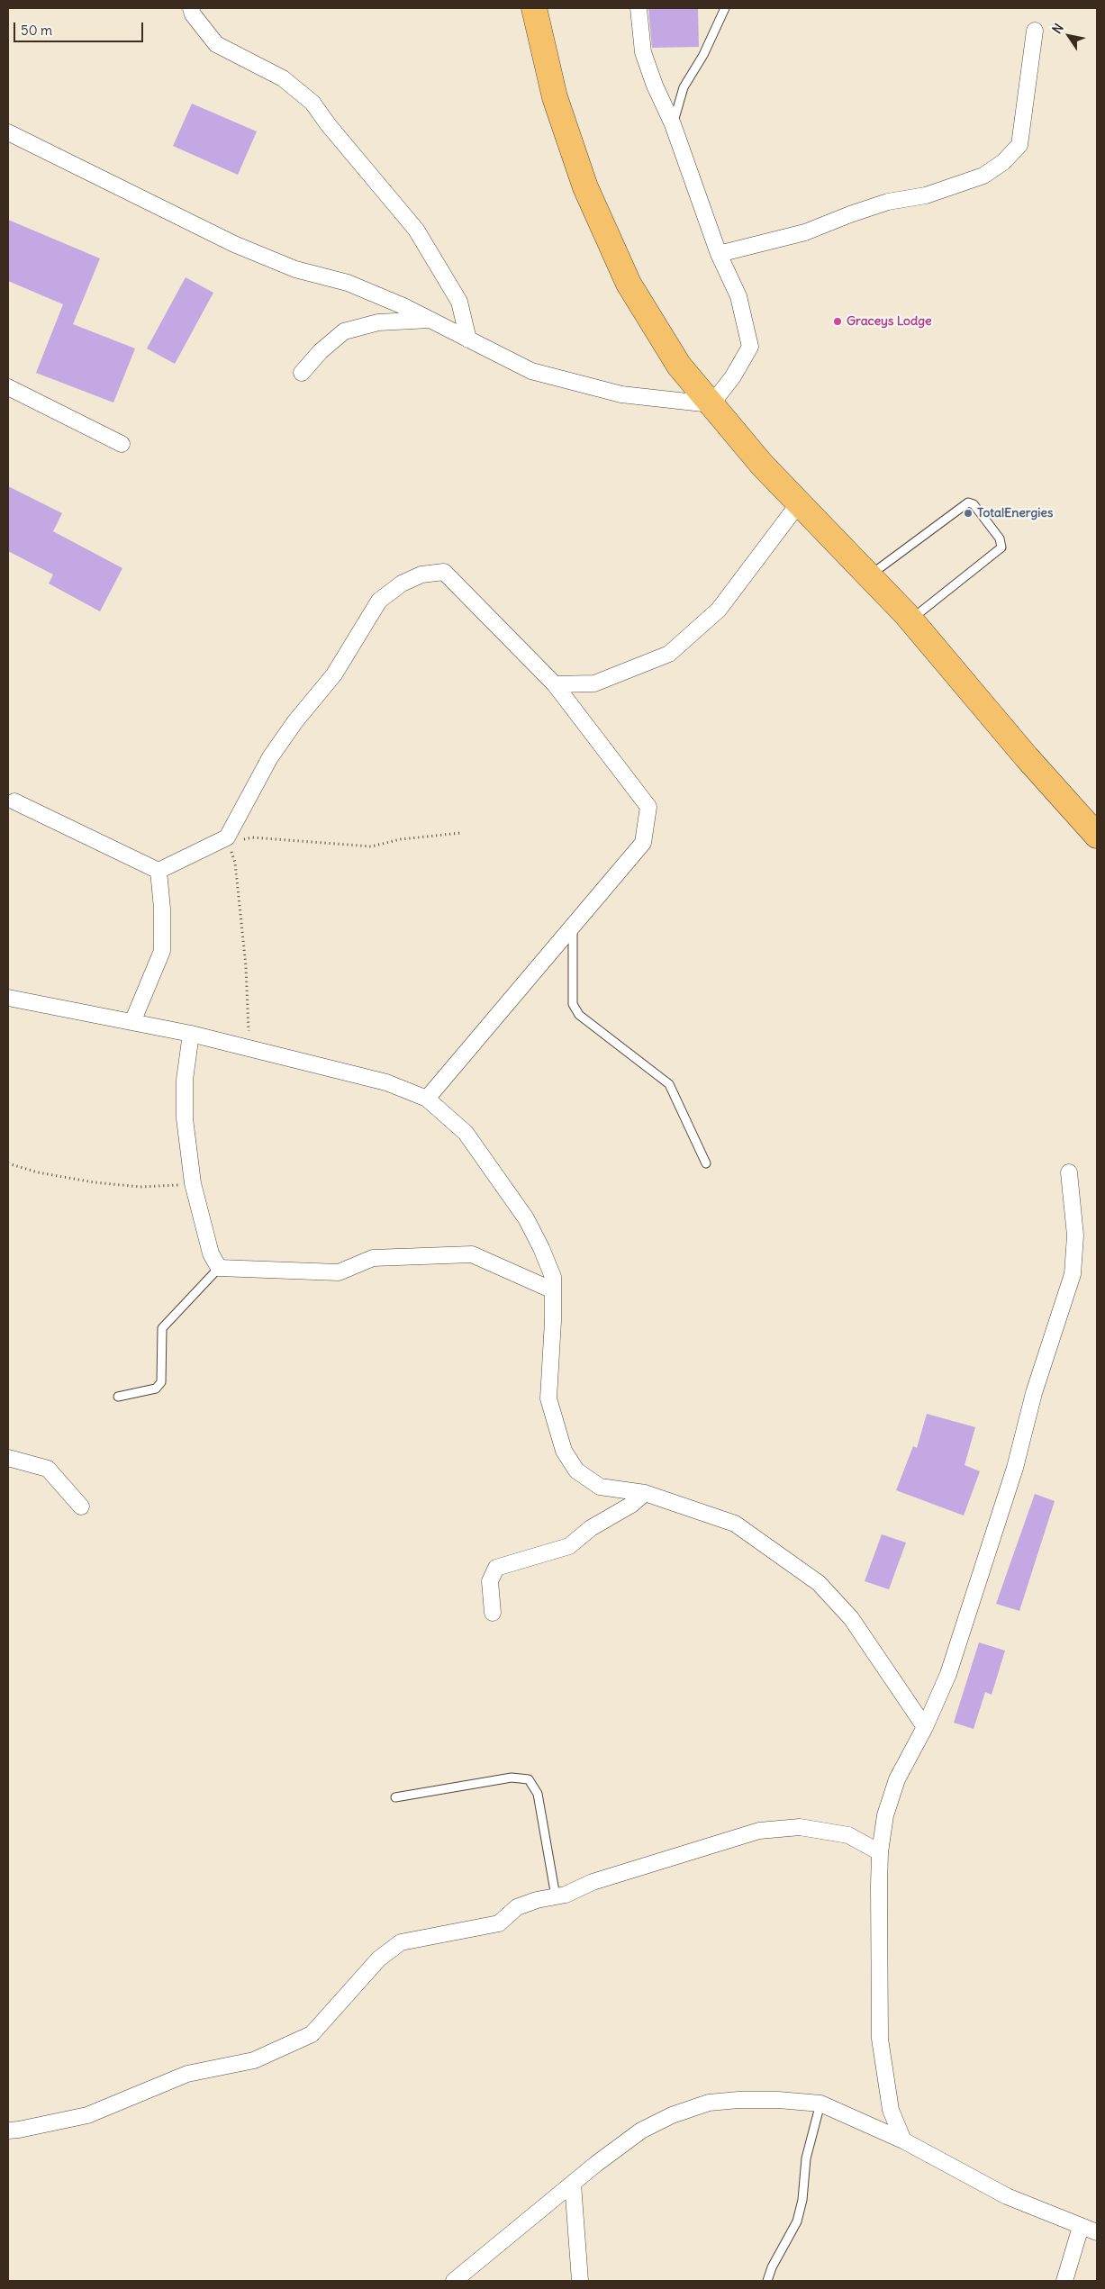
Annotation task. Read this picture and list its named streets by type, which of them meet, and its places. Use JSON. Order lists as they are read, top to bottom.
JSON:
{
  "places": ["Graceys Lodge", "TotalEnergies"],
  "scale_bar": "50 m",
  "north": "top left"
}
